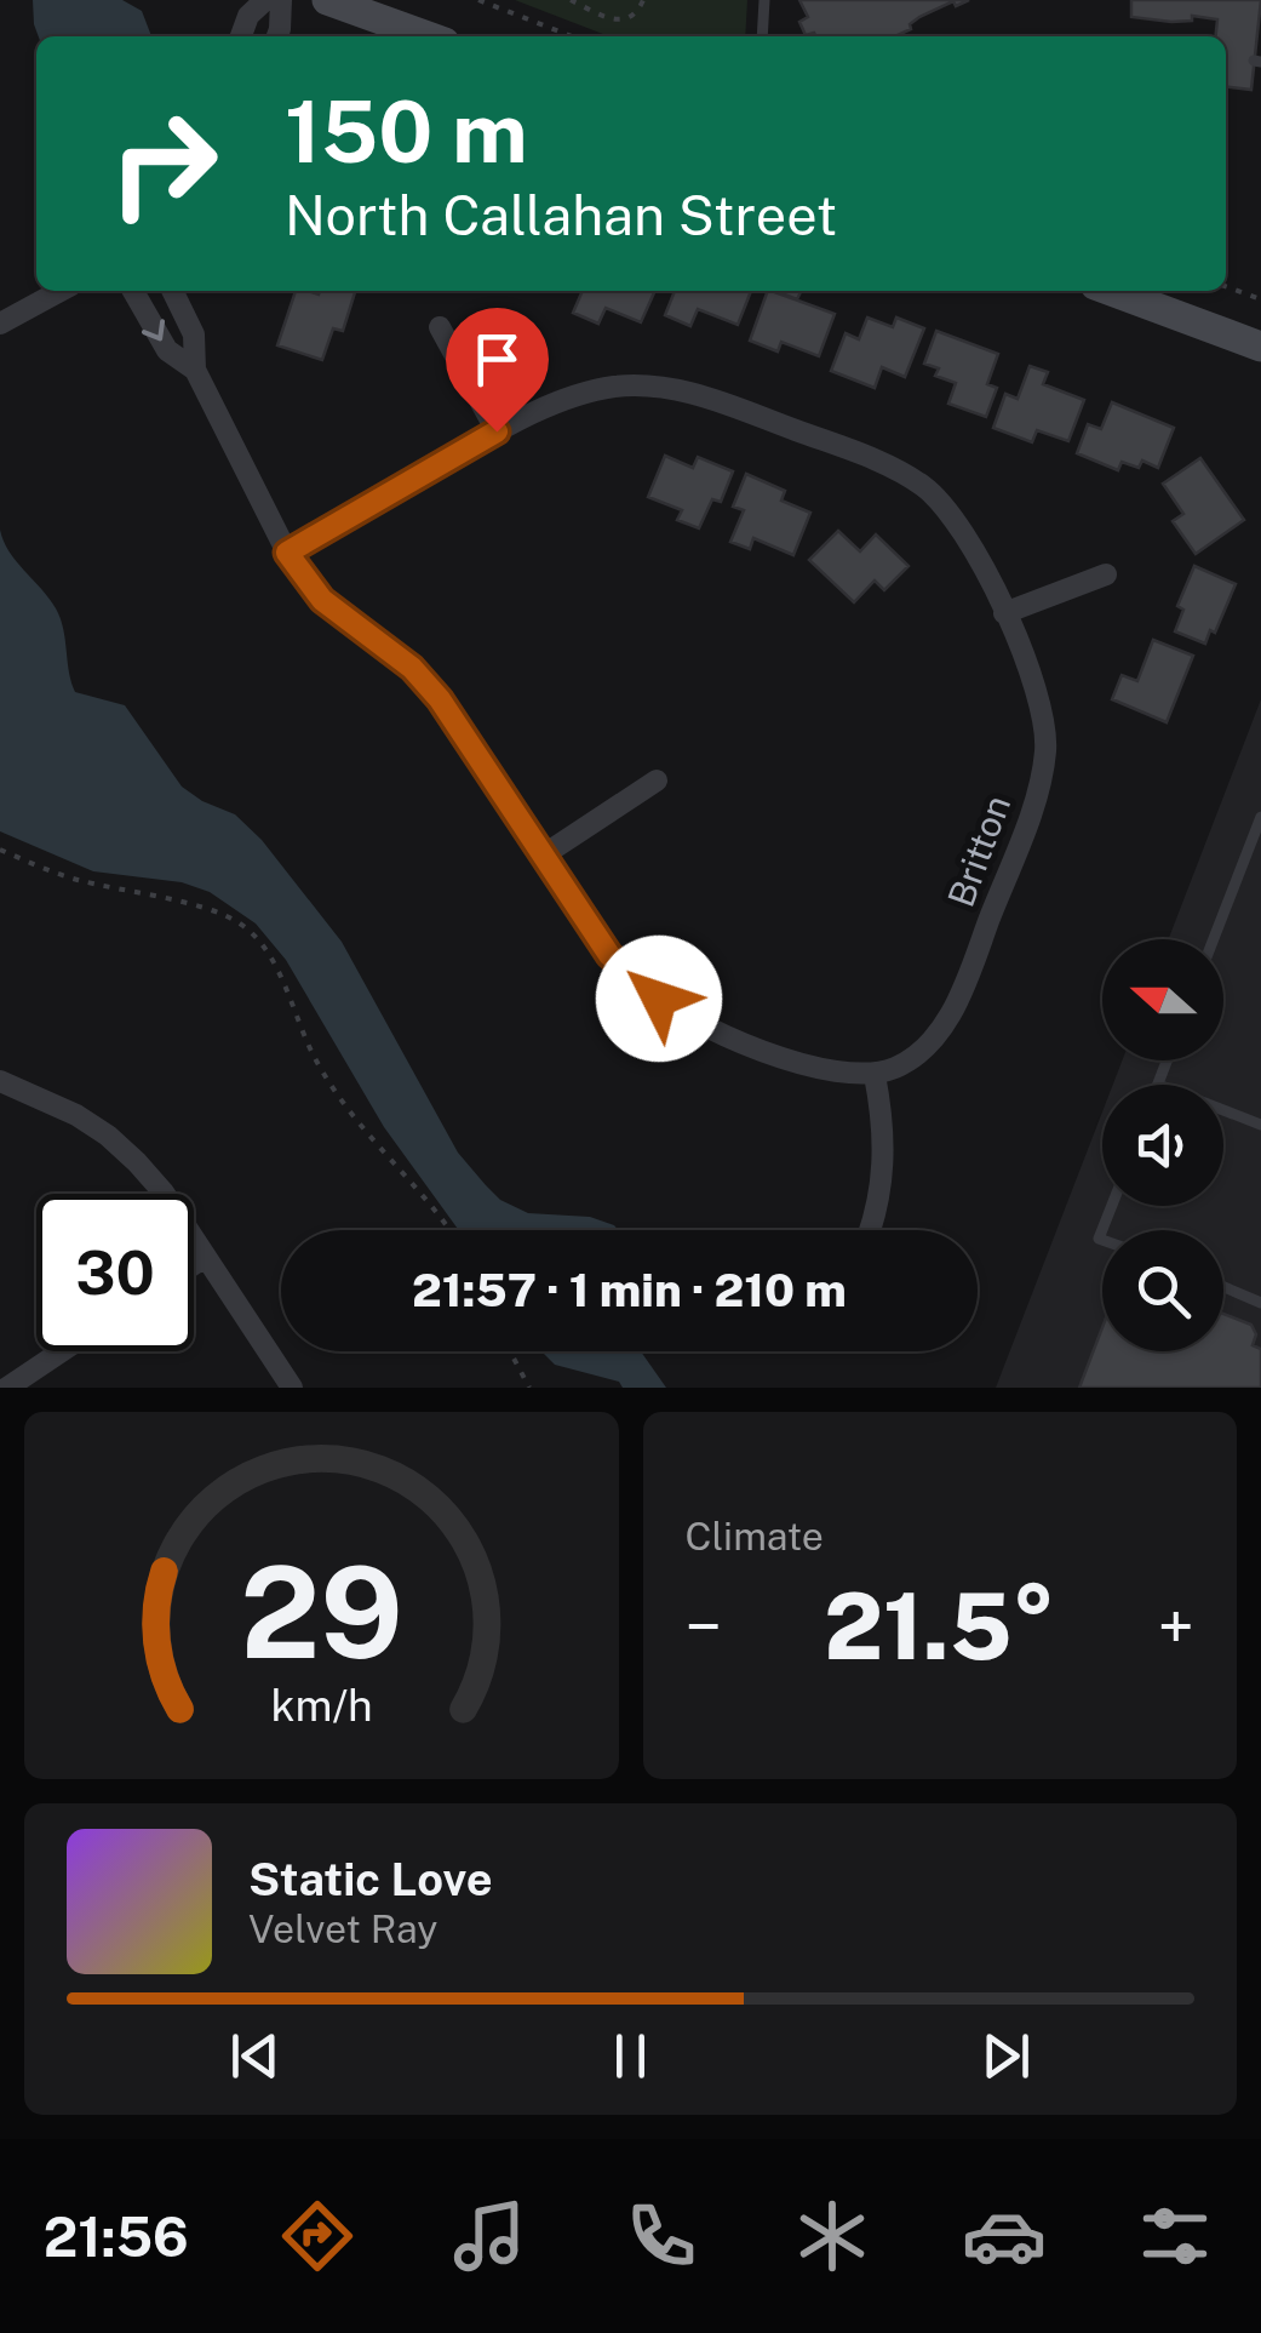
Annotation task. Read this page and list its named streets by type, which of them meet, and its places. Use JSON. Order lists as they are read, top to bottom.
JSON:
{
  "streets": {
    "street": ["Britton"]
  },
  "north": "left",
  "page": {
    "turn": ["150 m", "North Callahan Street"],
    "limit": "30",
    "trip": "21:57 · 1 min · 210 m",
    "tile": "Climate",
    "heat": ["−", "21.5°", "+"],
    "song": ["Static Love", "Velvet Ray"],
    "tabs": "21:56",
    "gauge": ["29", "km/h"]
  }
}
